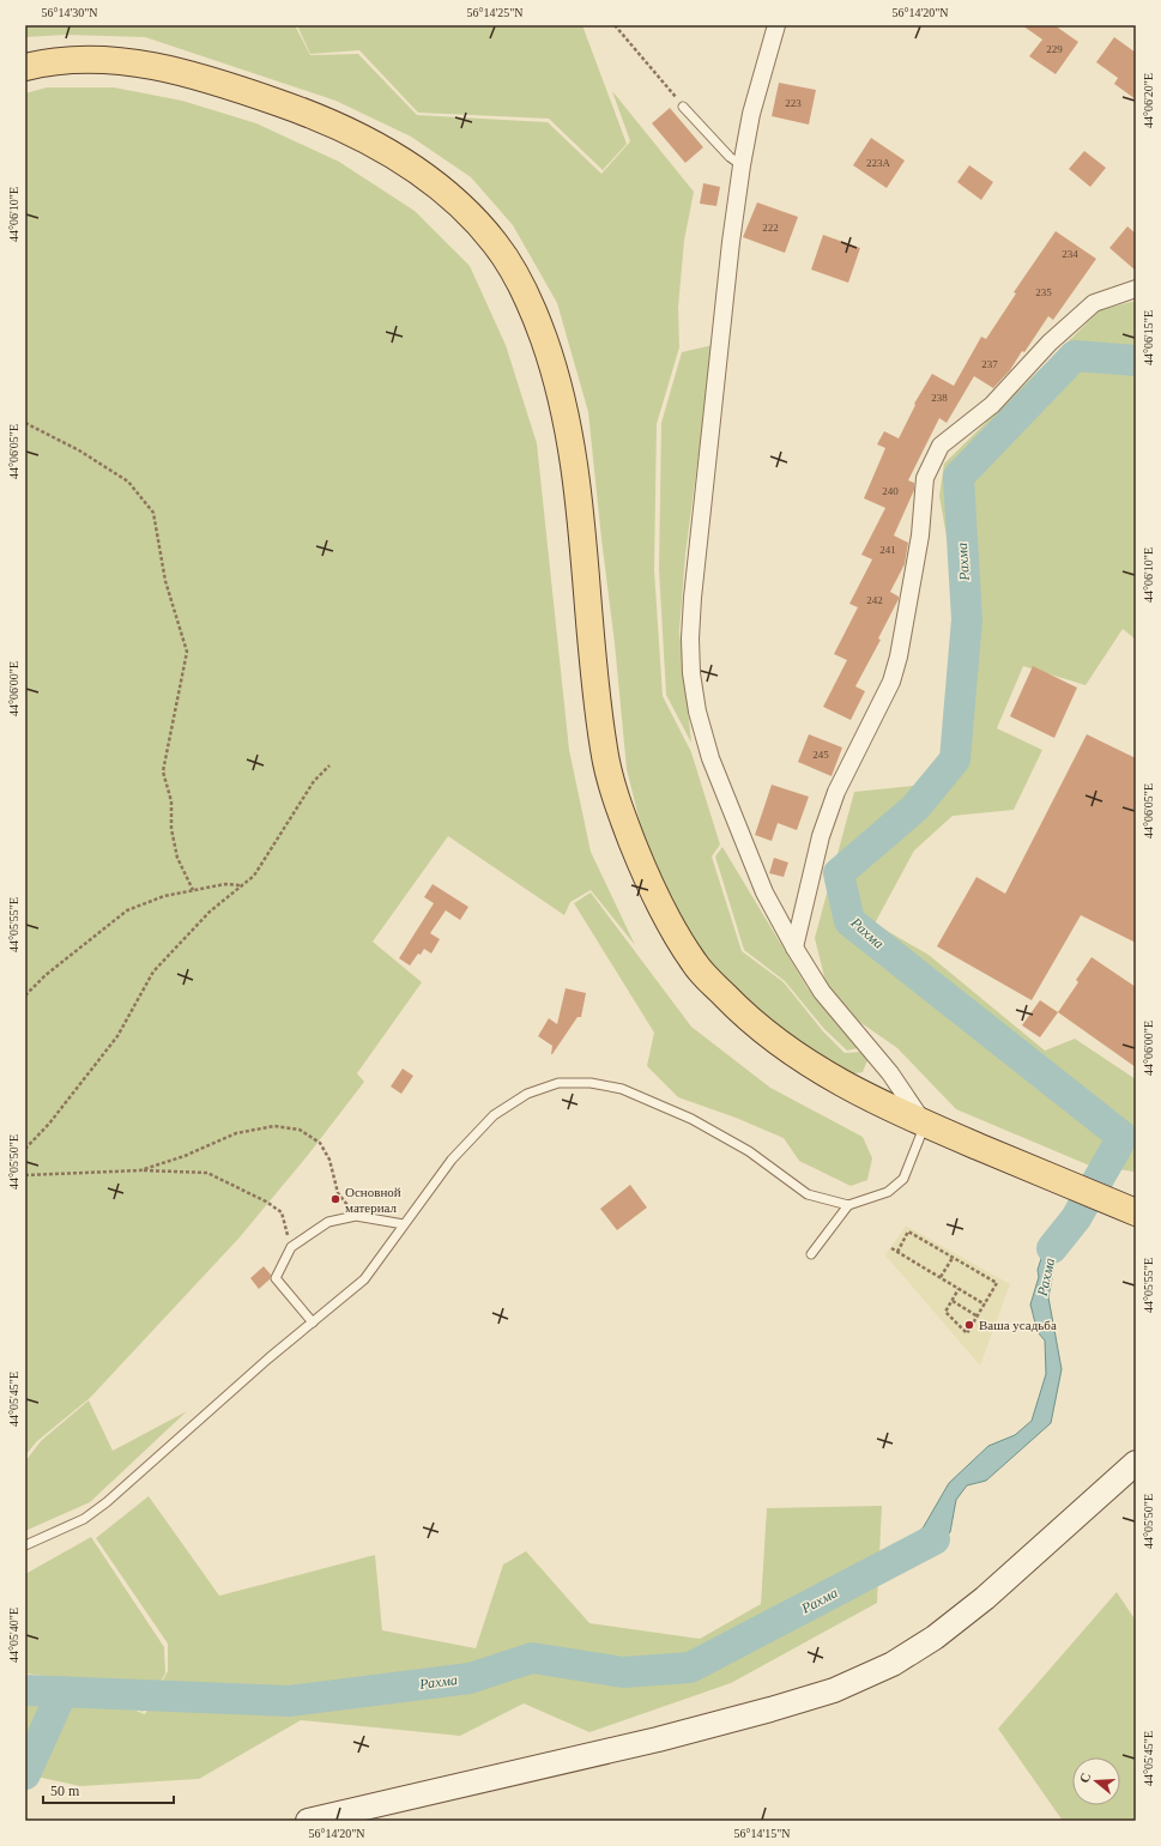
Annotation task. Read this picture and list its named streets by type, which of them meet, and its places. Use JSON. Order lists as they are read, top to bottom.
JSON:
{
  "water": ["Рахма"],
  "places": ["Основной материал", "Ваша усадьба"],
  "house_numbers": [
    "229",
    "223",
    "223А",
    "222",
    "234",
    "235",
    "237",
    "238",
    "240",
    "241",
    "242",
    "245"
  ],
  "scale_bar": "50 m",
  "north": "left",
  "coordinates": [
    "56°14'30\"N",
    "56°14'25\"N",
    "56°14'20\"N",
    "44°06'20\"E",
    "44°06'10\"E",
    "44°06'15\"E",
    "44°06'05\"E",
    "44°06'00\"E",
    "44°05'55\"E",
    "44°05'50\"E",
    "44°05'45\"E",
    "44°05'40\"E",
    "56°14'15\"N"
  ]
}
